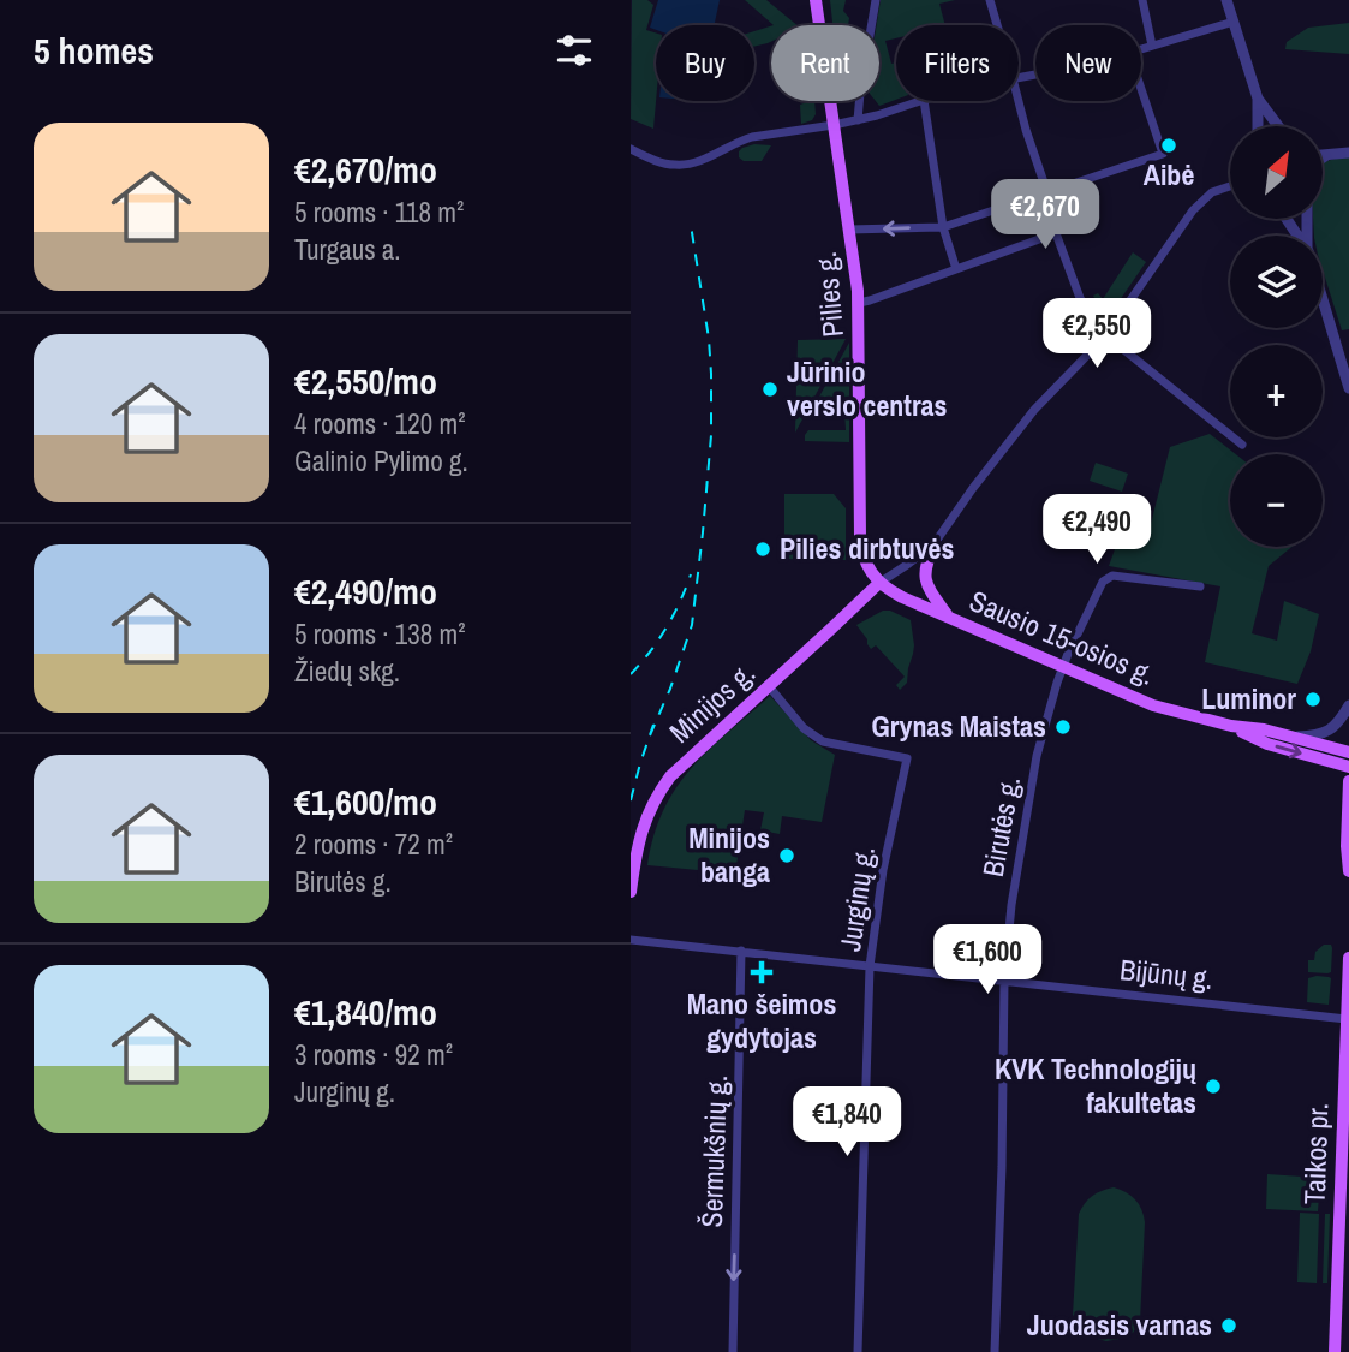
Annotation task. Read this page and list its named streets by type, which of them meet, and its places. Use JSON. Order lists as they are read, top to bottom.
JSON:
{
  "streets": {
    "main road": [
      "Pilies g.",
      "Sausio 15-osios g.",
      "Minijos g.",
      "Taikos pr."
    ],
    "street": [
      "Birutės g.",
      "Jurginų g.",
      "Bijūnų g.",
      "Šermukšnių g."
    ]
  },
  "crossings": [
    ["Pilies g.", "Sausio 15-osios g."],
    ["Pilies g.", "Minijos g."],
    ["Sausio 15-osios g.", "Minijos g."],
    ["Sausio 15-osios g.", "Birutės g."],
    ["Minijos g.", "Jurginų g."],
    ["Birutės g.", "Bijūnų g."],
    ["Jurginų g.", "Bijūnų g."],
    ["Bijūnų g.", "Šermukšnių g."],
    ["Bijūnų g.", "Taikos pr."]
  ],
  "one_way": ["Šermukšnių g."],
  "places": {
    "other": [
      "Aibė",
      "Jūrinio verslo centras",
      "Pilies dirbtuvės",
      "Luminor",
      "Grynas Maistas",
      "Minijos banga",
      "KVK Technologijų fakultetas",
      "Juodasis varnas"
    ],
    "health": ["Mano šeimos gydytojas"]
  },
  "north": "top right",
  "page": {
    "heading": "5 homes",
    "chip": [
      "Buy",
      "Rent",
      "Filters",
      "New"
    ],
    "list": [
      {
        "name": "€2,670/mo",
        "note": "5 rooms · 118 m² · Turgaus a."
      },
      {
        "name": "€2,550/mo",
        "note": "4 rooms · 120 m² · Galinio Pylimo g."
      },
      {
        "name": "€2,490/mo",
        "note": "5 rooms · 138 m² · Žiedų skg."
      },
      {
        "name": "€1,600/mo",
        "note": "2 rooms · 72 m² · Birutės g."
      },
      {
        "name": "€1,840/mo",
        "note": "3 rooms · 92 m² · Jurginų g."
      }
    ],
    "map_buttons": ["+", "−"],
    "price": [
      "€2,670",
      "€2,550",
      "€2,490",
      "€1,600",
      "€1,840"
    ]
  }
}
